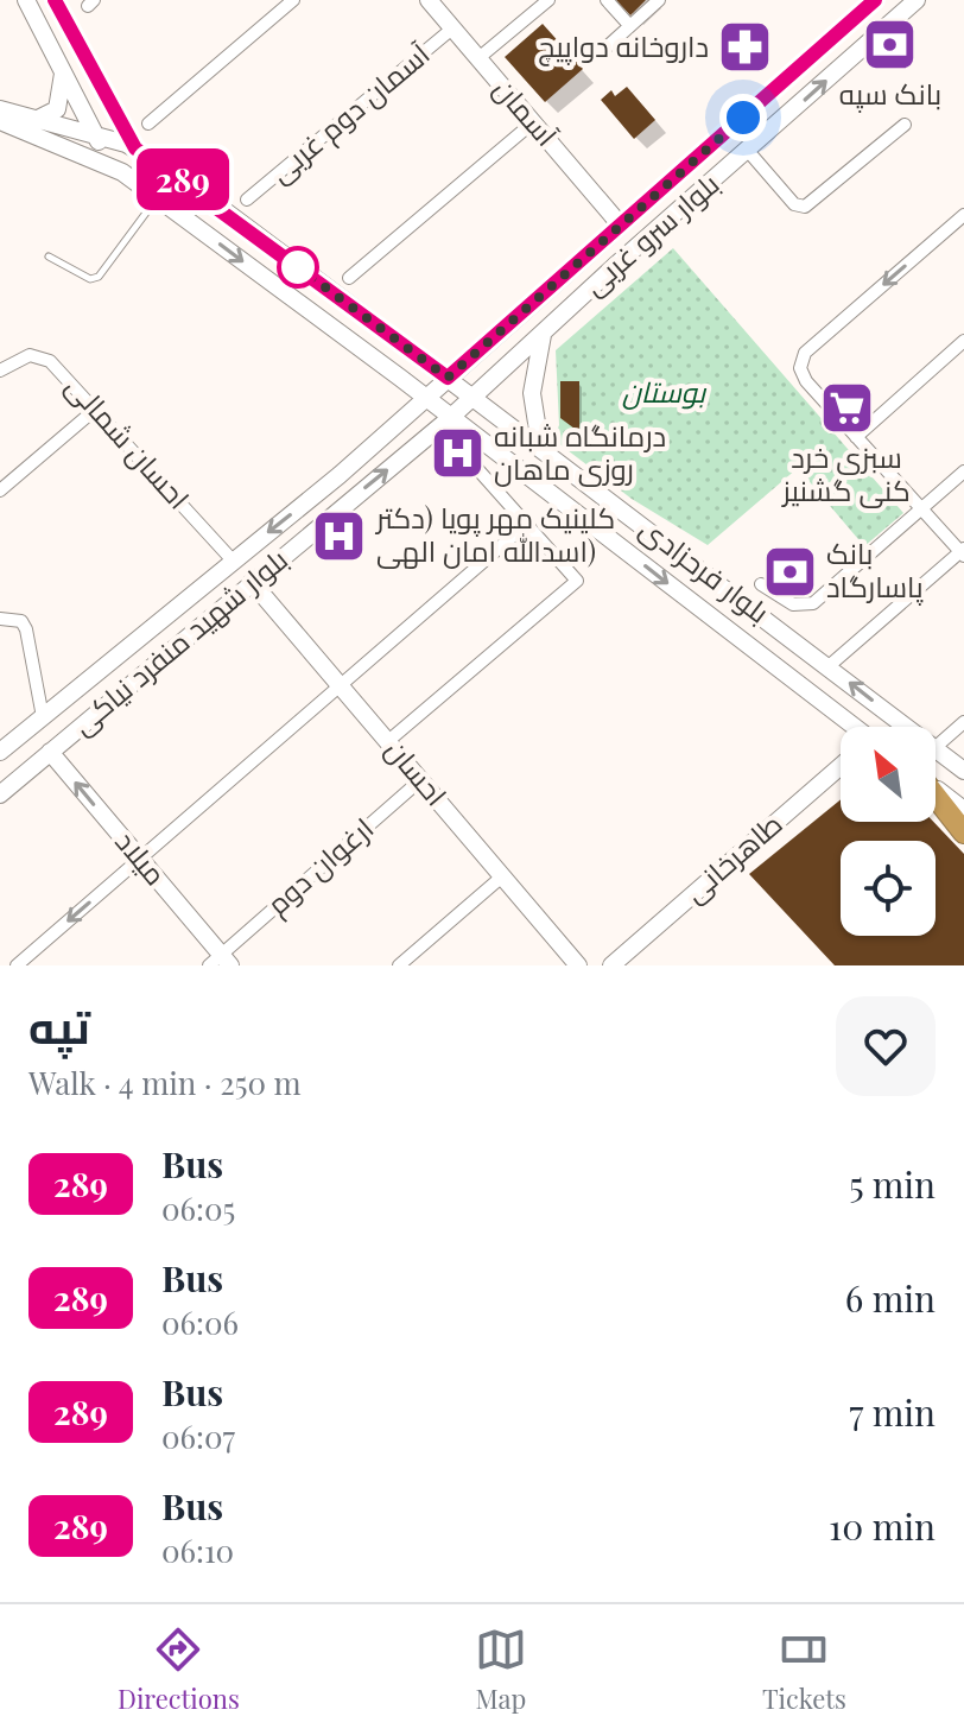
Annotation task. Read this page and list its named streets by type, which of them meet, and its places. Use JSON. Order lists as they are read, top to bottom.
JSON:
{
  "streets": {
    "main road": [
      "آسمان",
      "بلوار سرو غربی",
      "بلوار فرحزادی",
      "بلوار شهید منفرد نیاکی",
      "احسان",
      "میلاد",
      "طاهرخانی"
    ],
    "street": ["آسمان دوم غربی", "احسان شمالی", "ارغوان دوم"]
  },
  "crossings": [
    ["آسمان", "آسمان دوم غربی"],
    ["آسمان", "بلوار سرو غربی"],
    ["بلوار سرو غربی", "بلوار فرحزادی"],
    ["بلوار سرو غربی", "بلوار شهید منفرد نیاکی"],
    ["احسان شمالی", "بلوار شهید منفرد نیاکی"],
    ["بلوار فرحزادی", "بلوار شهید منفرد نیاکی"],
    ["بلوار شهید منفرد نیاکی", "احسان"],
    ["بلوار شهید منفرد نیاکی", "میلاد"],
    ["احسان", "ارغوان دوم"],
    ["میلاد", "ارغوان دوم"]
  ],
  "one_way": ["میلاد"],
  "parks": ["بوستان"],
  "places": {
    "bank": ["بانک سپه", "بانک پاسارگاد"],
    "pharmacy": ["داروخانه دواپیچ"],
    "supermarket": ["سبزی خرد کنی گشنیز"],
    "hospital": ["درمانگاه شبانه روزی ماهان", "کلینیک مهر پویا (دکتر اسدالله امان الهی)"]
  },
  "lines": ["bus line 289"],
  "north": "top left",
  "page": {
    "on_map": "289",
    "heading": ["تپه", "Walk · 4 min · 250 m"],
    "list": [
      {
        "mark": "289",
        "name": "Bus",
        "note": "06:05",
        "value": "5 min"
      },
      {
        "mark": "289",
        "name": "Bus",
        "note": "06:06",
        "value": "6 min"
      },
      {
        "mark": "289",
        "name": "Bus",
        "note": "06:07",
        "value": "7 min"
      },
      {
        "mark": "289",
        "name": "Bus",
        "note": "06:10",
        "value": "10 min"
      }
    ],
    "tabs": ["Directions", "Map", "Tickets"]
  }
}
